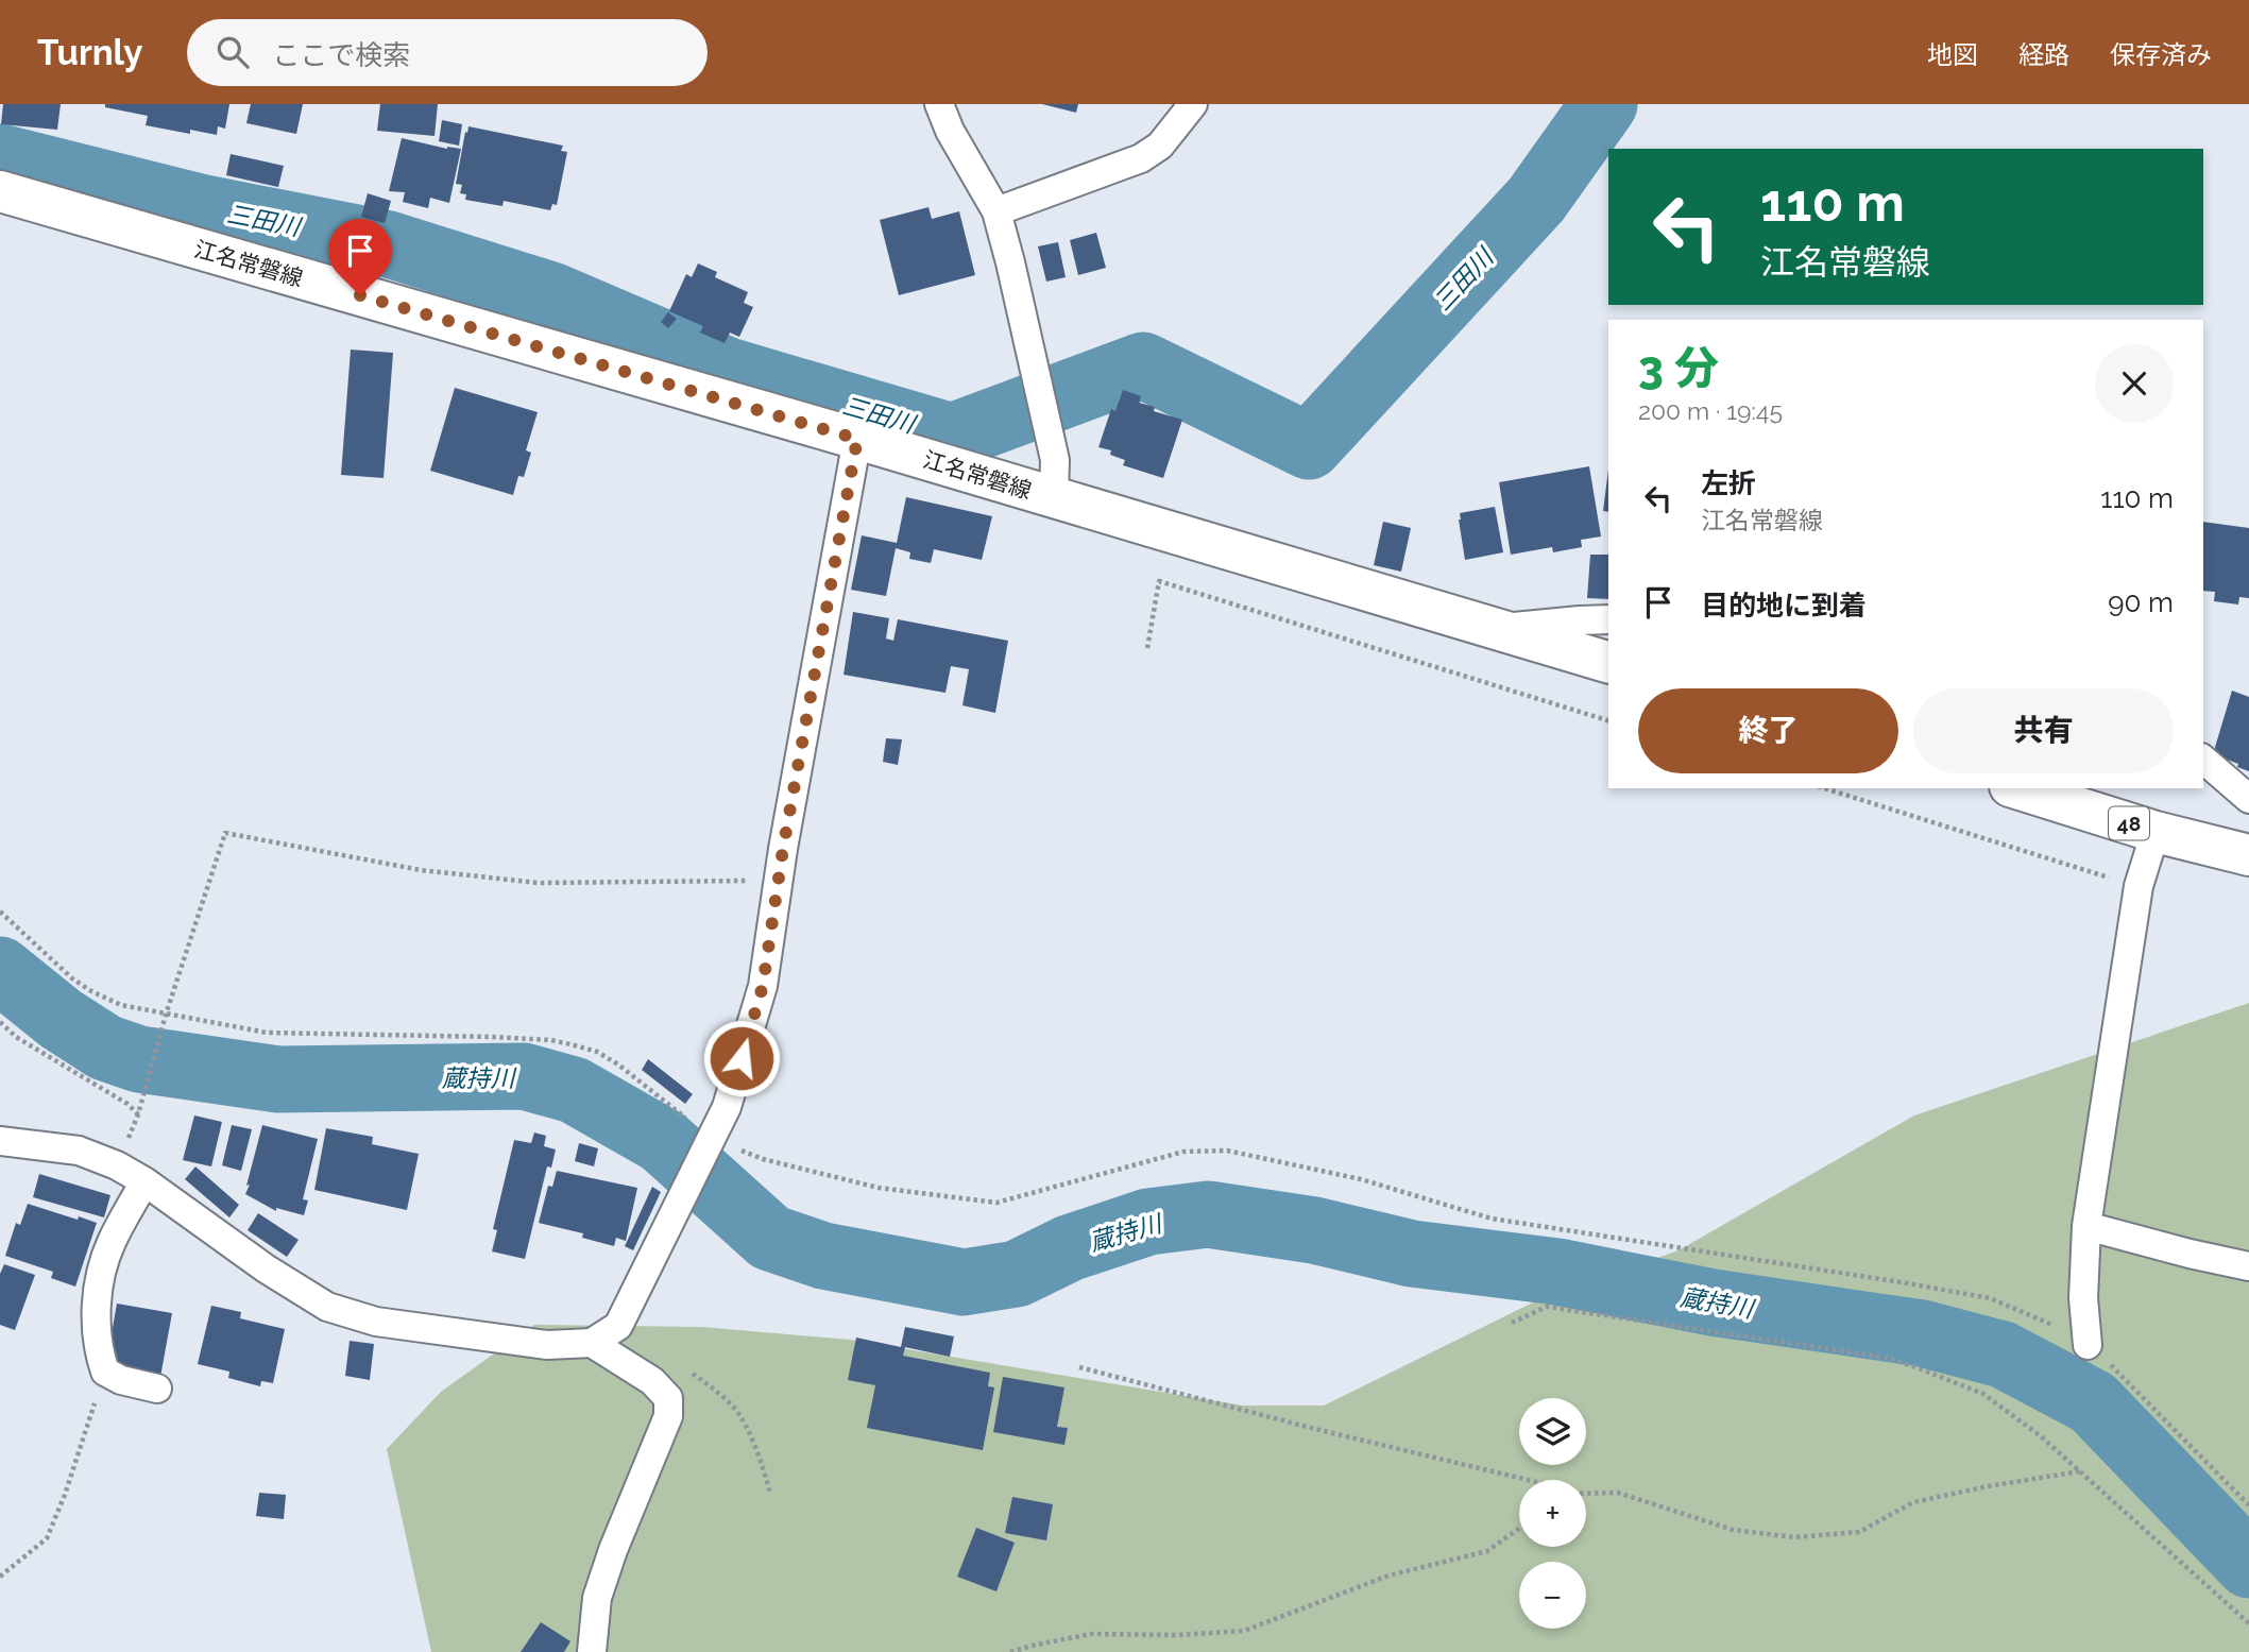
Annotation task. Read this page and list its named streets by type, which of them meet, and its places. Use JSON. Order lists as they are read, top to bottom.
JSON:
{
  "streets": {
    "main road": ["江名常磐線", "48"]
  },
  "water": ["三田川", "蔵持川"],
  "page": {
    "header": "Turnly",
    "search": "ここで検索",
    "nav": ["地図", "経路", "保存済み"],
    "turn": ["110 m", "江名常磐線"],
    "heading": ["3 分", "200 m · 19:45"],
    "list": [
      {
        "name": "左折",
        "note": "江名常磐線",
        "value": "110 m"
      },
      {
        "name": "目的地に到着",
        "value": "90 m"
      }
    ],
    "buttons": ["終了", "共有"],
    "map_buttons": ["+", "−"]
  }
}
